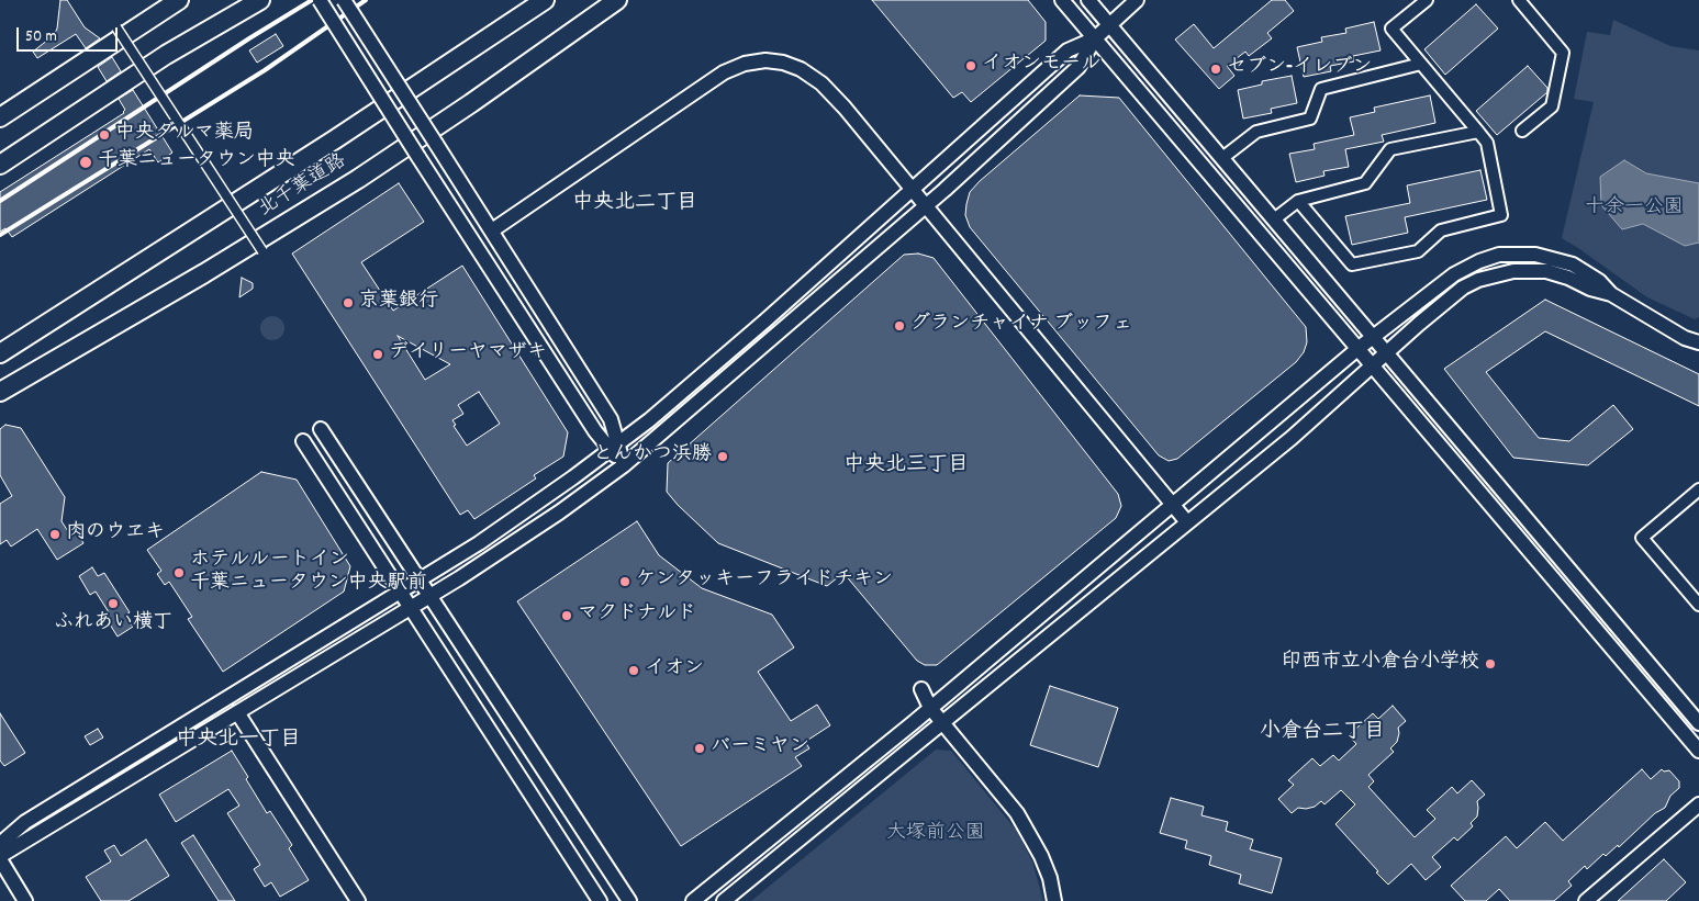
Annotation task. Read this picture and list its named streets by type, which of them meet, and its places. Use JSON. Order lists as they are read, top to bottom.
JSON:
{
  "streets": {
    "highway": ["北千葉道路"]
  },
  "districts": [
    "中央北二丁目",
    "中央北三丁目",
    "小倉台二丁目",
    "中央北一丁目"
  ],
  "parks": ["十余一公園", "大塚前公園"],
  "places": [
    "イオンモール",
    "セブン-イレブン",
    "中央ダルマ薬局",
    "千葉ニュータウン中央",
    "京葉銀行",
    "グランチャイナ ブッフェ",
    "デイリーヤマザキ",
    "とんかつ浜勝",
    "肉のウヱキ",
    "ホテルルートイン 千葉ニュータウン中央駅前",
    "ケンタッキーフライドチキン",
    "ふれあい横丁",
    "マクドナルド",
    "印西市立小倉台小学校",
    "イオン",
    "バーミヤン"
  ],
  "scale_bar": "50 m"
}
